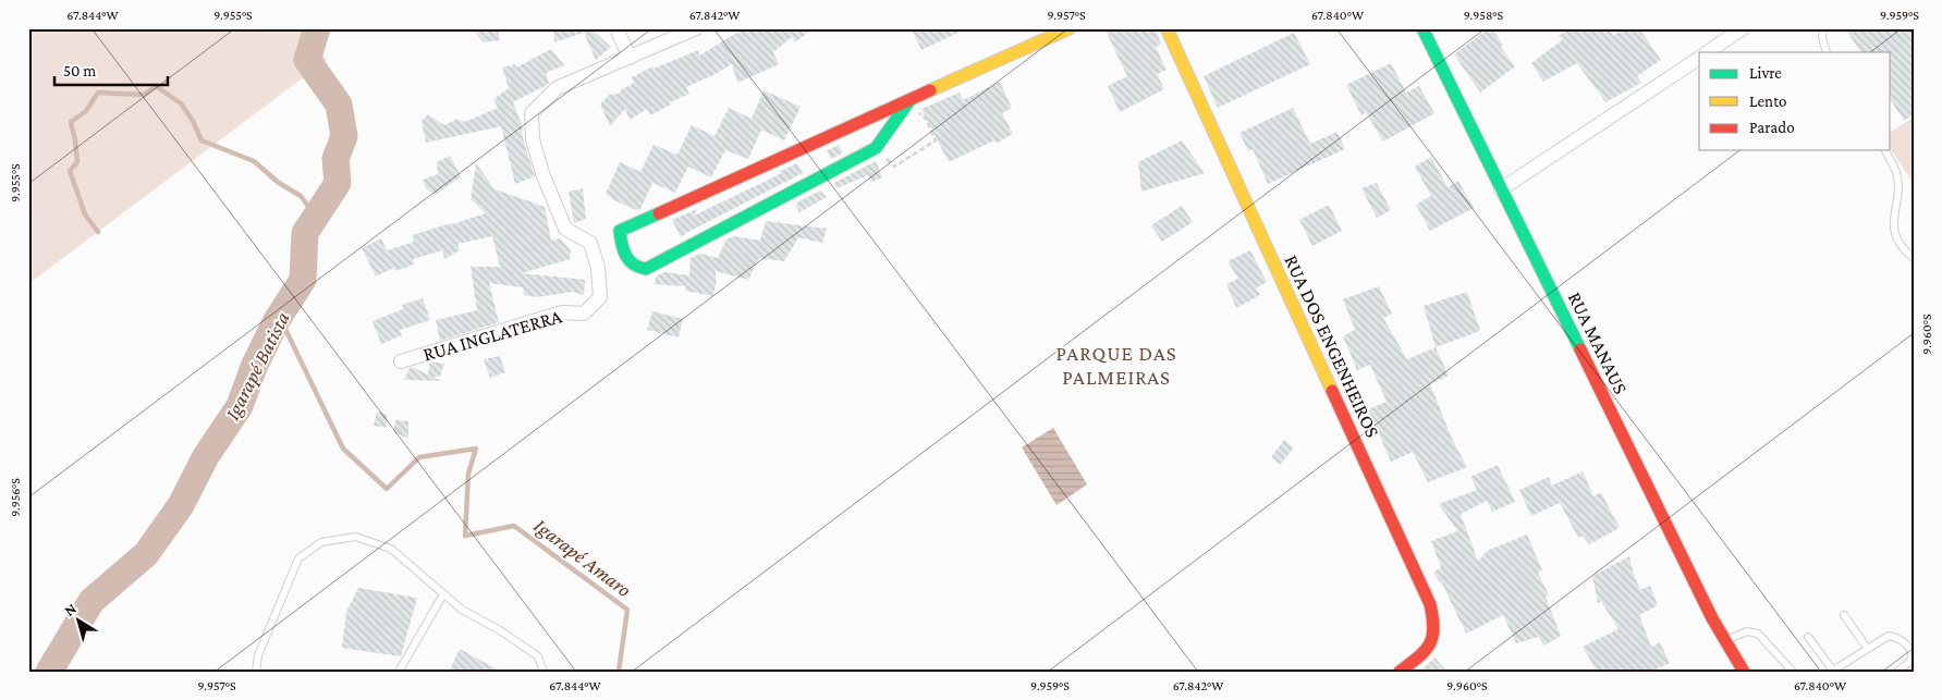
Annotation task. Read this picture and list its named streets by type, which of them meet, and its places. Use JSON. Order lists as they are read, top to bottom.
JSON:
{
  "streets": {
    "street": ["RUA INGLATERRA", "RUA MANAUS", "RUA DOS ENGENHEIROS"]
  },
  "districts": ["PARQUE DAS PALMEIRAS"],
  "water": ["Igarapé Batista", "Igarapé Amaro"],
  "legend": ["Livre", "Lento", "Parado"],
  "scale_bar": "50 m",
  "north": "top left",
  "coordinates": [
    "67.844°W",
    "9.955°S",
    "67.842°W",
    "9.957°S",
    "67.840°W",
    "9.958°S",
    "9.959°S",
    "9.960°S",
    "9.956°S"
  ]
}
